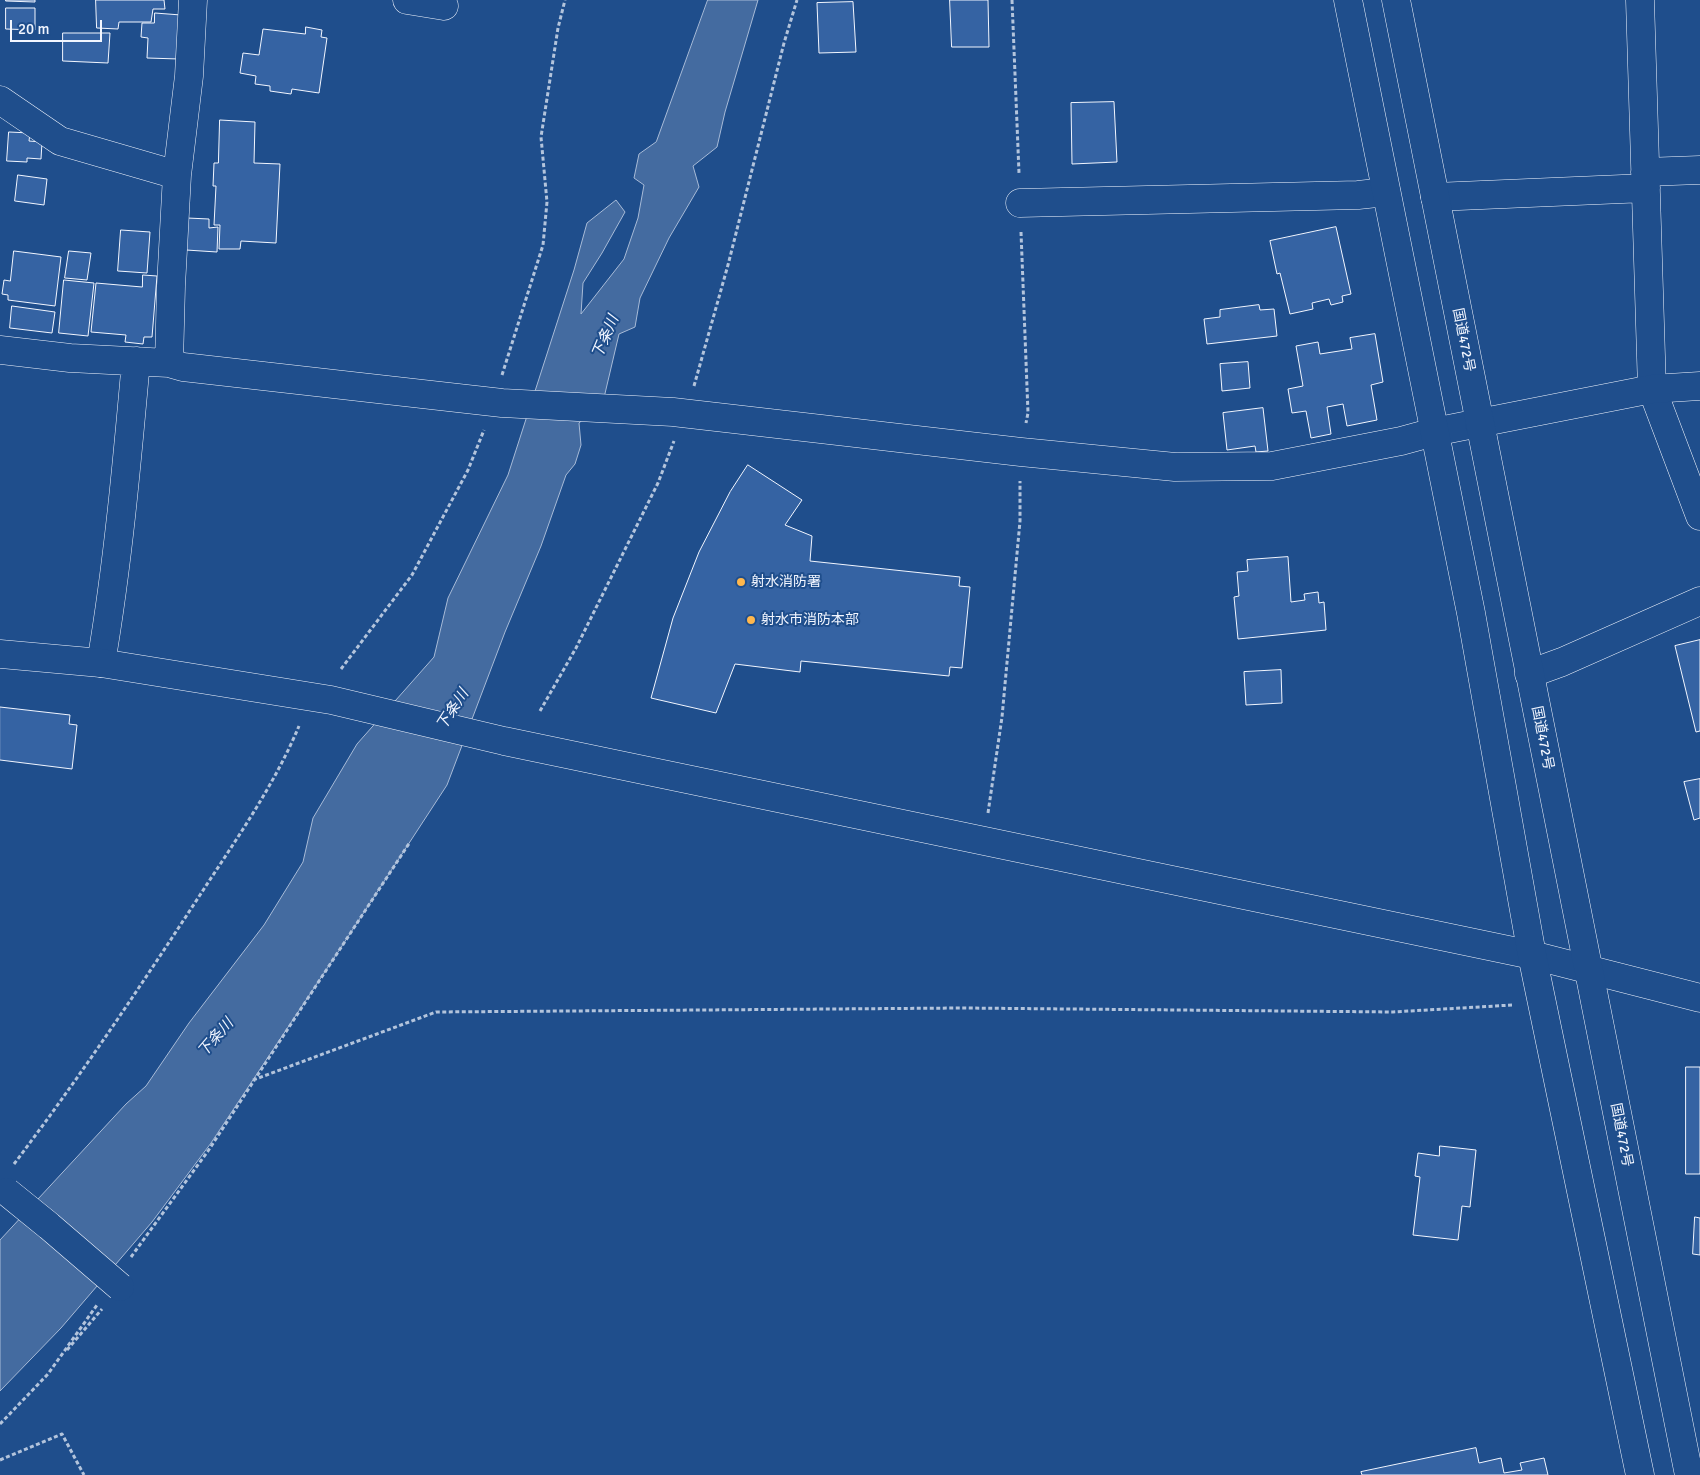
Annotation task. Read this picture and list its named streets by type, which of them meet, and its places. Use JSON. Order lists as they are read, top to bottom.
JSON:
{
  "streets": {
    "main road": ["国道472号"]
  },
  "water": ["下条川"],
  "places": ["射水消防署", "射水市消防本部"],
  "scale_bar": "20 m"
}
